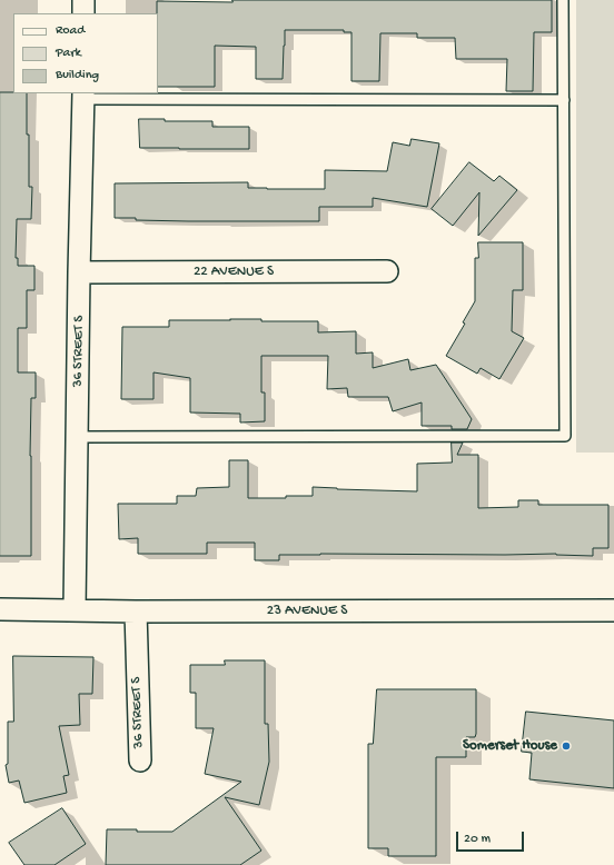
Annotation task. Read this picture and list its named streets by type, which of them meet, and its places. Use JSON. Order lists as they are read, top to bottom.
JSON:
{
  "streets": {
    "street": ["22 AVENUE S", "36 STREET S", "23 AVENUE S"]
  },
  "crossings": [
    ["22 AVENUE S", "36 STREET S"],
    ["36 STREET S", "23 AVENUE S"]
  ],
  "places": ["Somerset House"],
  "legend": ["Road", "Park", "Building"],
  "scale_bar": "20 m"
}
